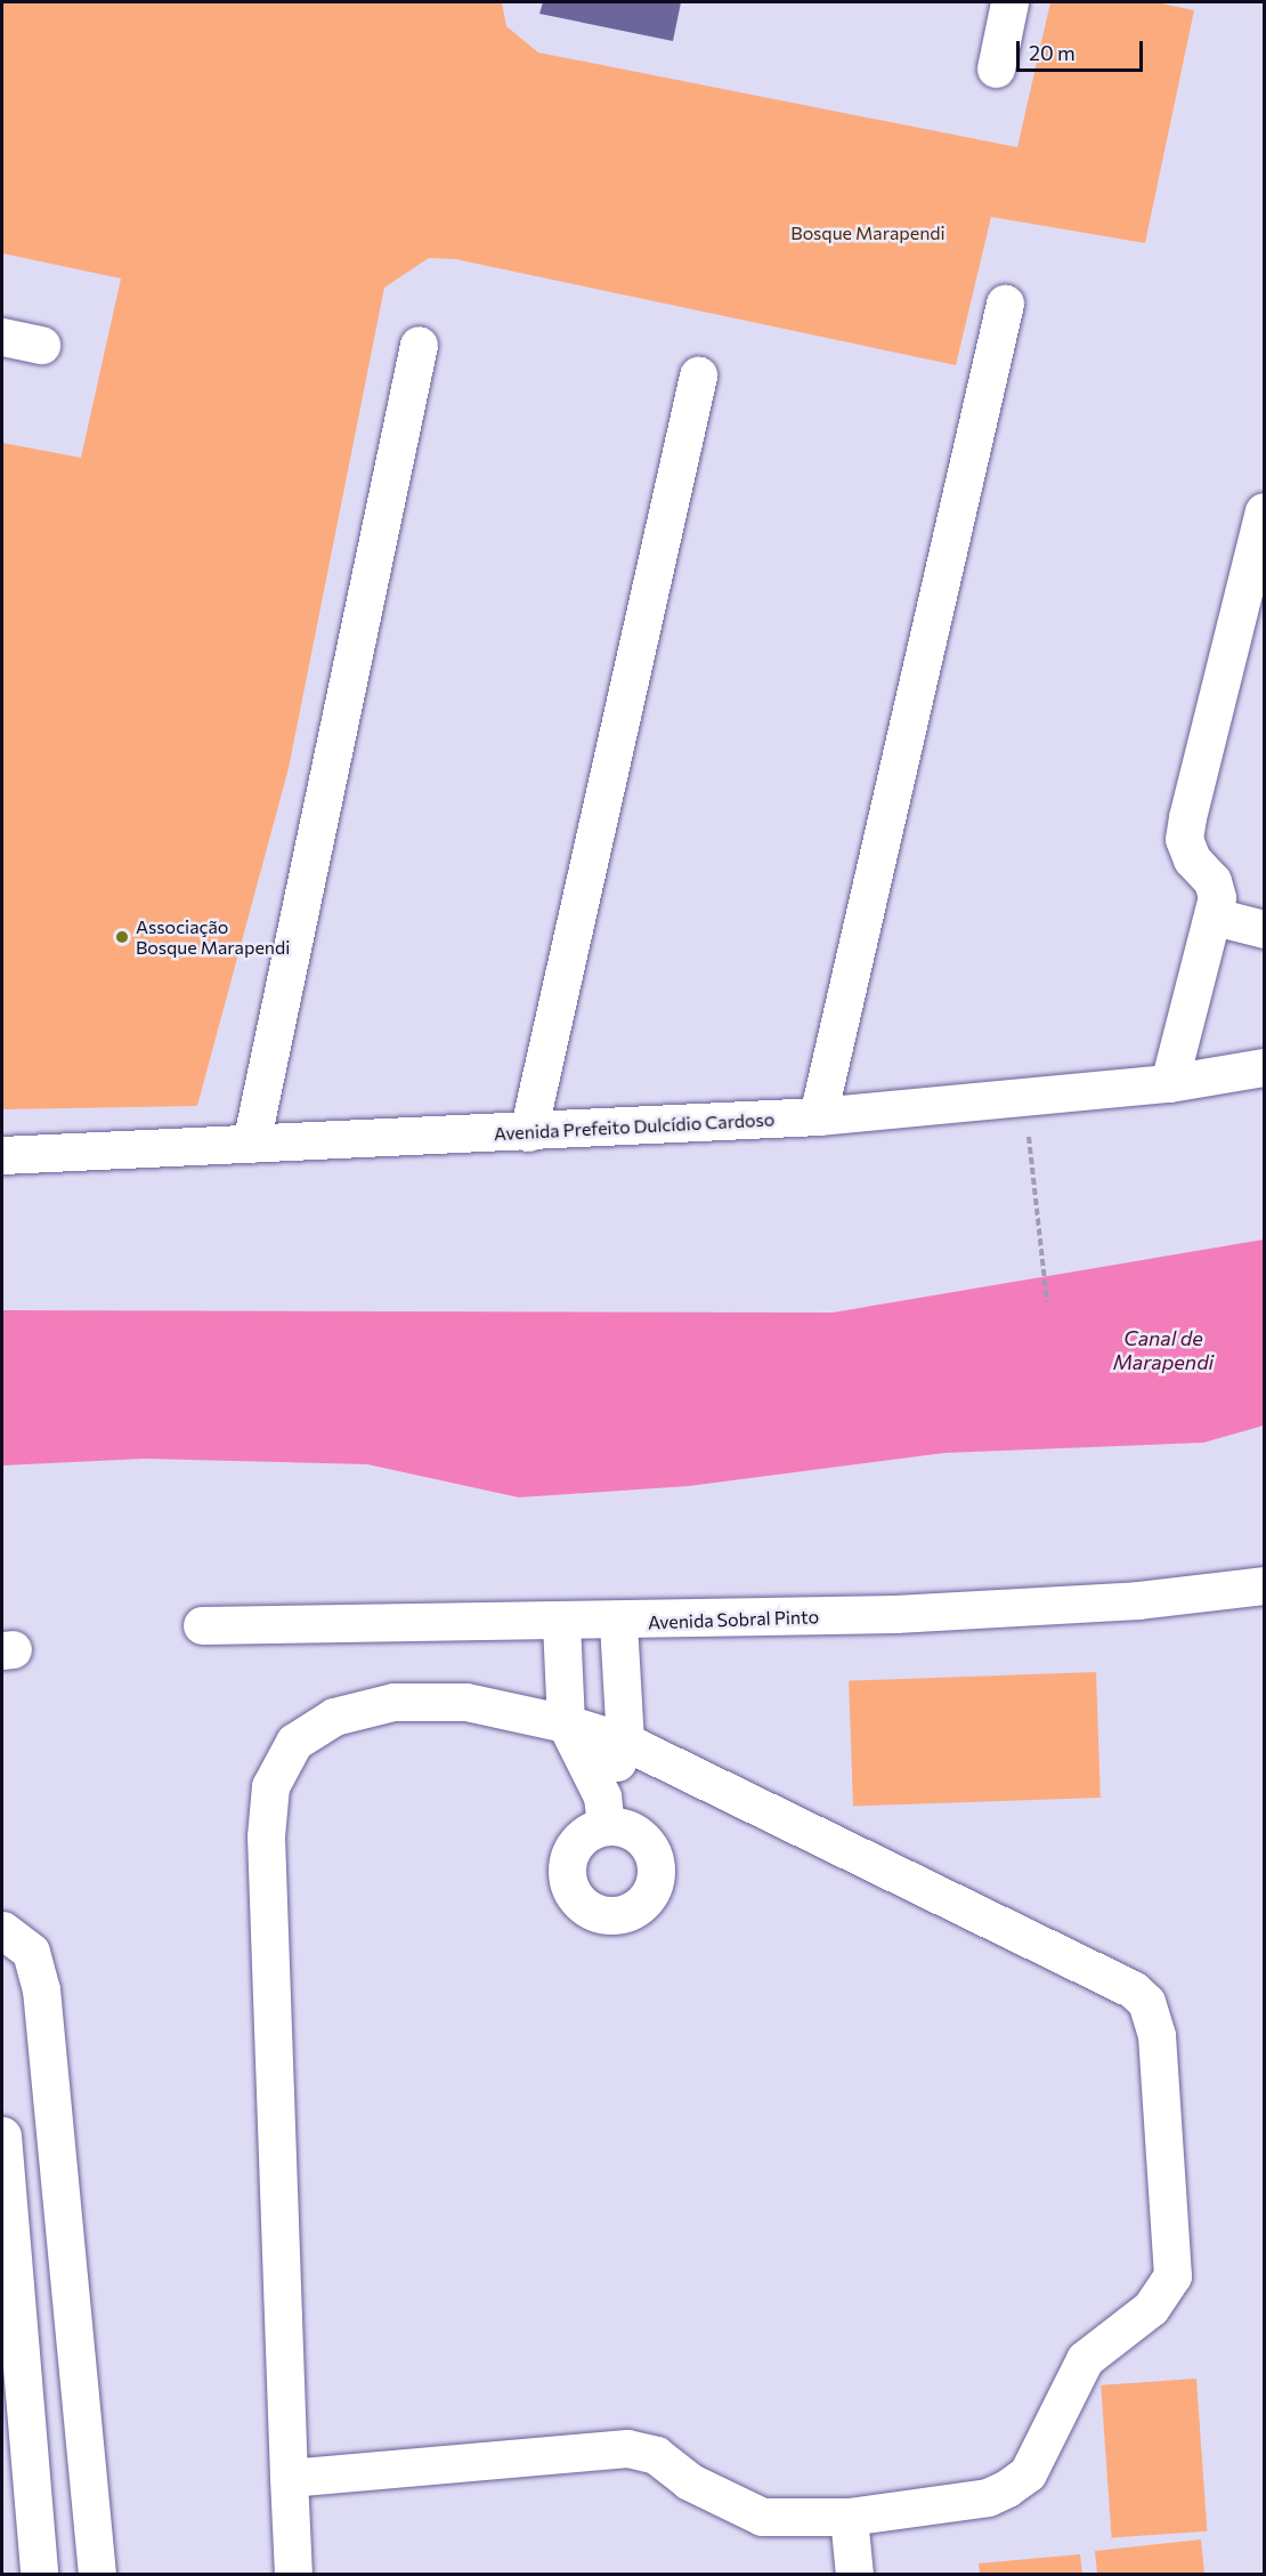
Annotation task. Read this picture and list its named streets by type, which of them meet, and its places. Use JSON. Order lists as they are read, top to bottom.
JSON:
{
  "streets": {
    "street": ["Avenida Prefeito Dulcídio Cardoso", "Avenida Sobral Pinto"]
  },
  "water": ["Canal de Marapendi"],
  "parks": ["Bosque Marapendi"],
  "places": ["Associação Bosque Marapendi"],
  "scale_bar": "20 m"
}
